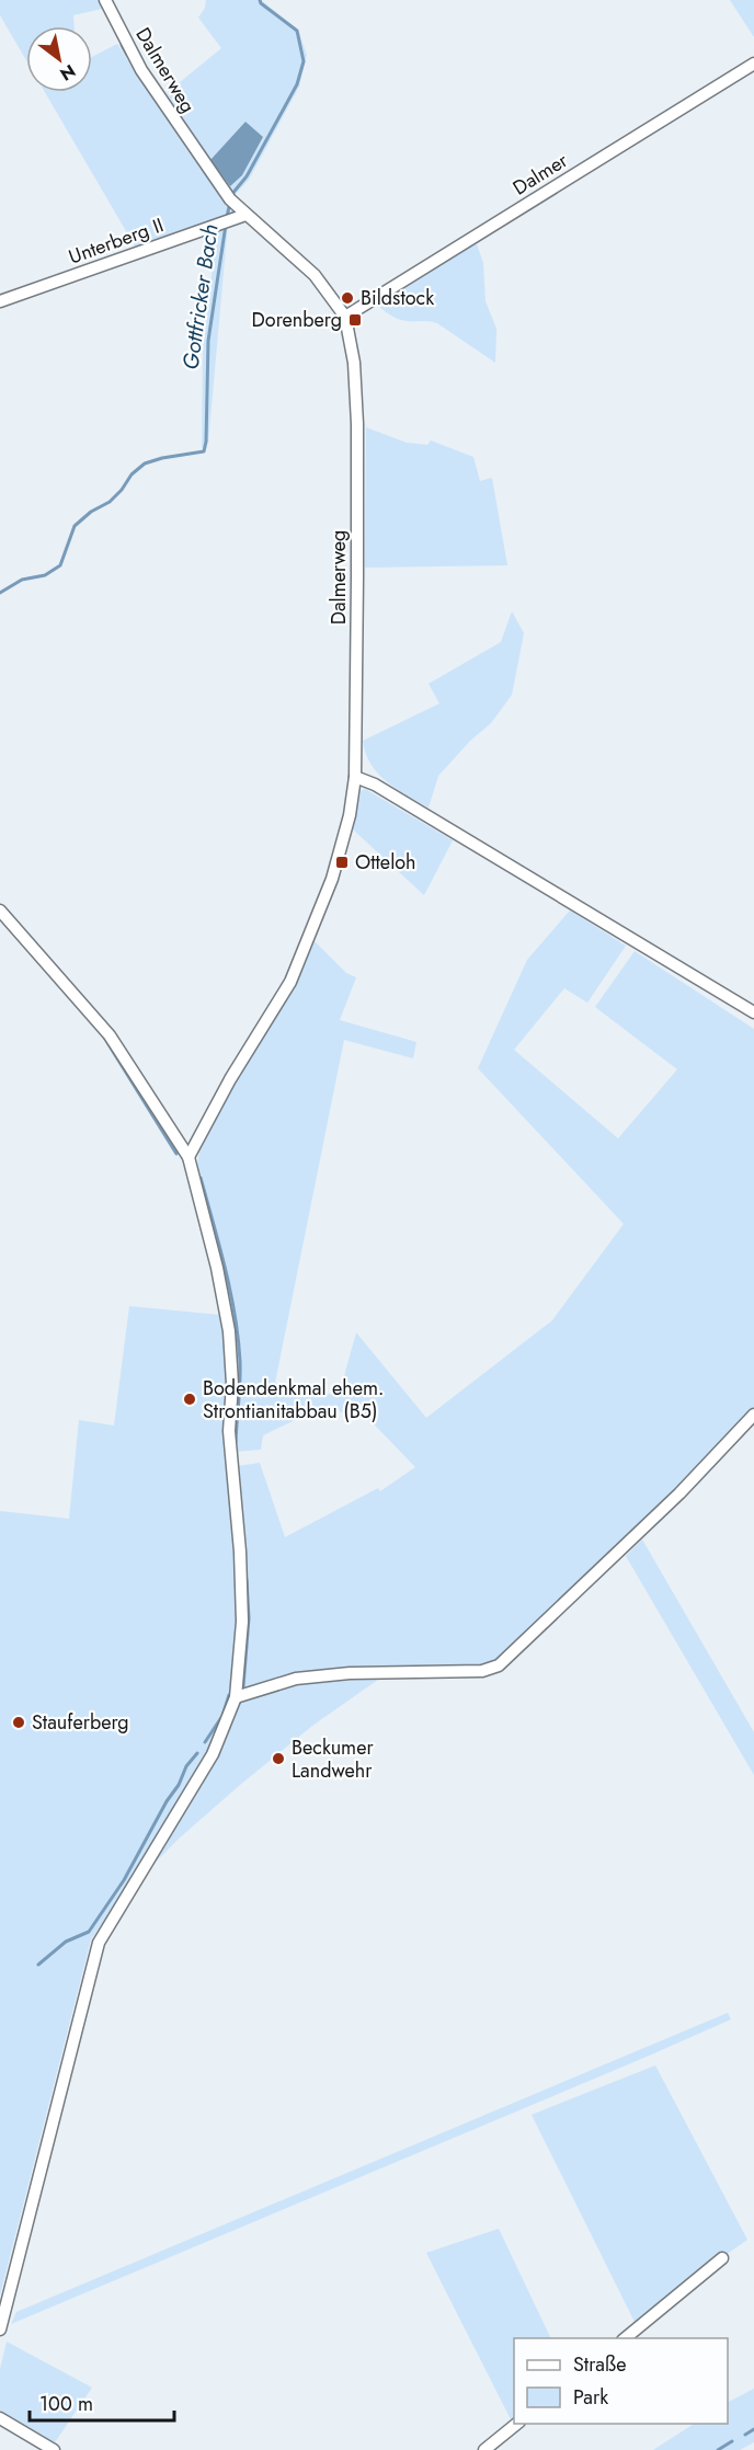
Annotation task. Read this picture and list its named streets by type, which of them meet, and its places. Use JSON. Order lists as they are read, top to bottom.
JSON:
{
  "streets": {
    "street": ["Dalmerweg", "Dalmer", "Unterberg II"]
  },
  "crossings": [
    ["Dalmerweg", "Dalmer"],
    ["Dalmerweg", "Unterberg II"]
  ],
  "water": ["Gottfricker Bach"],
  "places": {
    "other": [
      "Bildstock",
      "Bodendenkmal ehem. Strontianitabbau (B5)",
      "Stauferberg",
      "Beckumer Landwehr"
    ],
    "transit": ["Dorenberg", "Otteloh"]
  },
  "legend": ["Straße", "Park"],
  "scale_bar": "100 m",
  "north": "bottom right"
}
